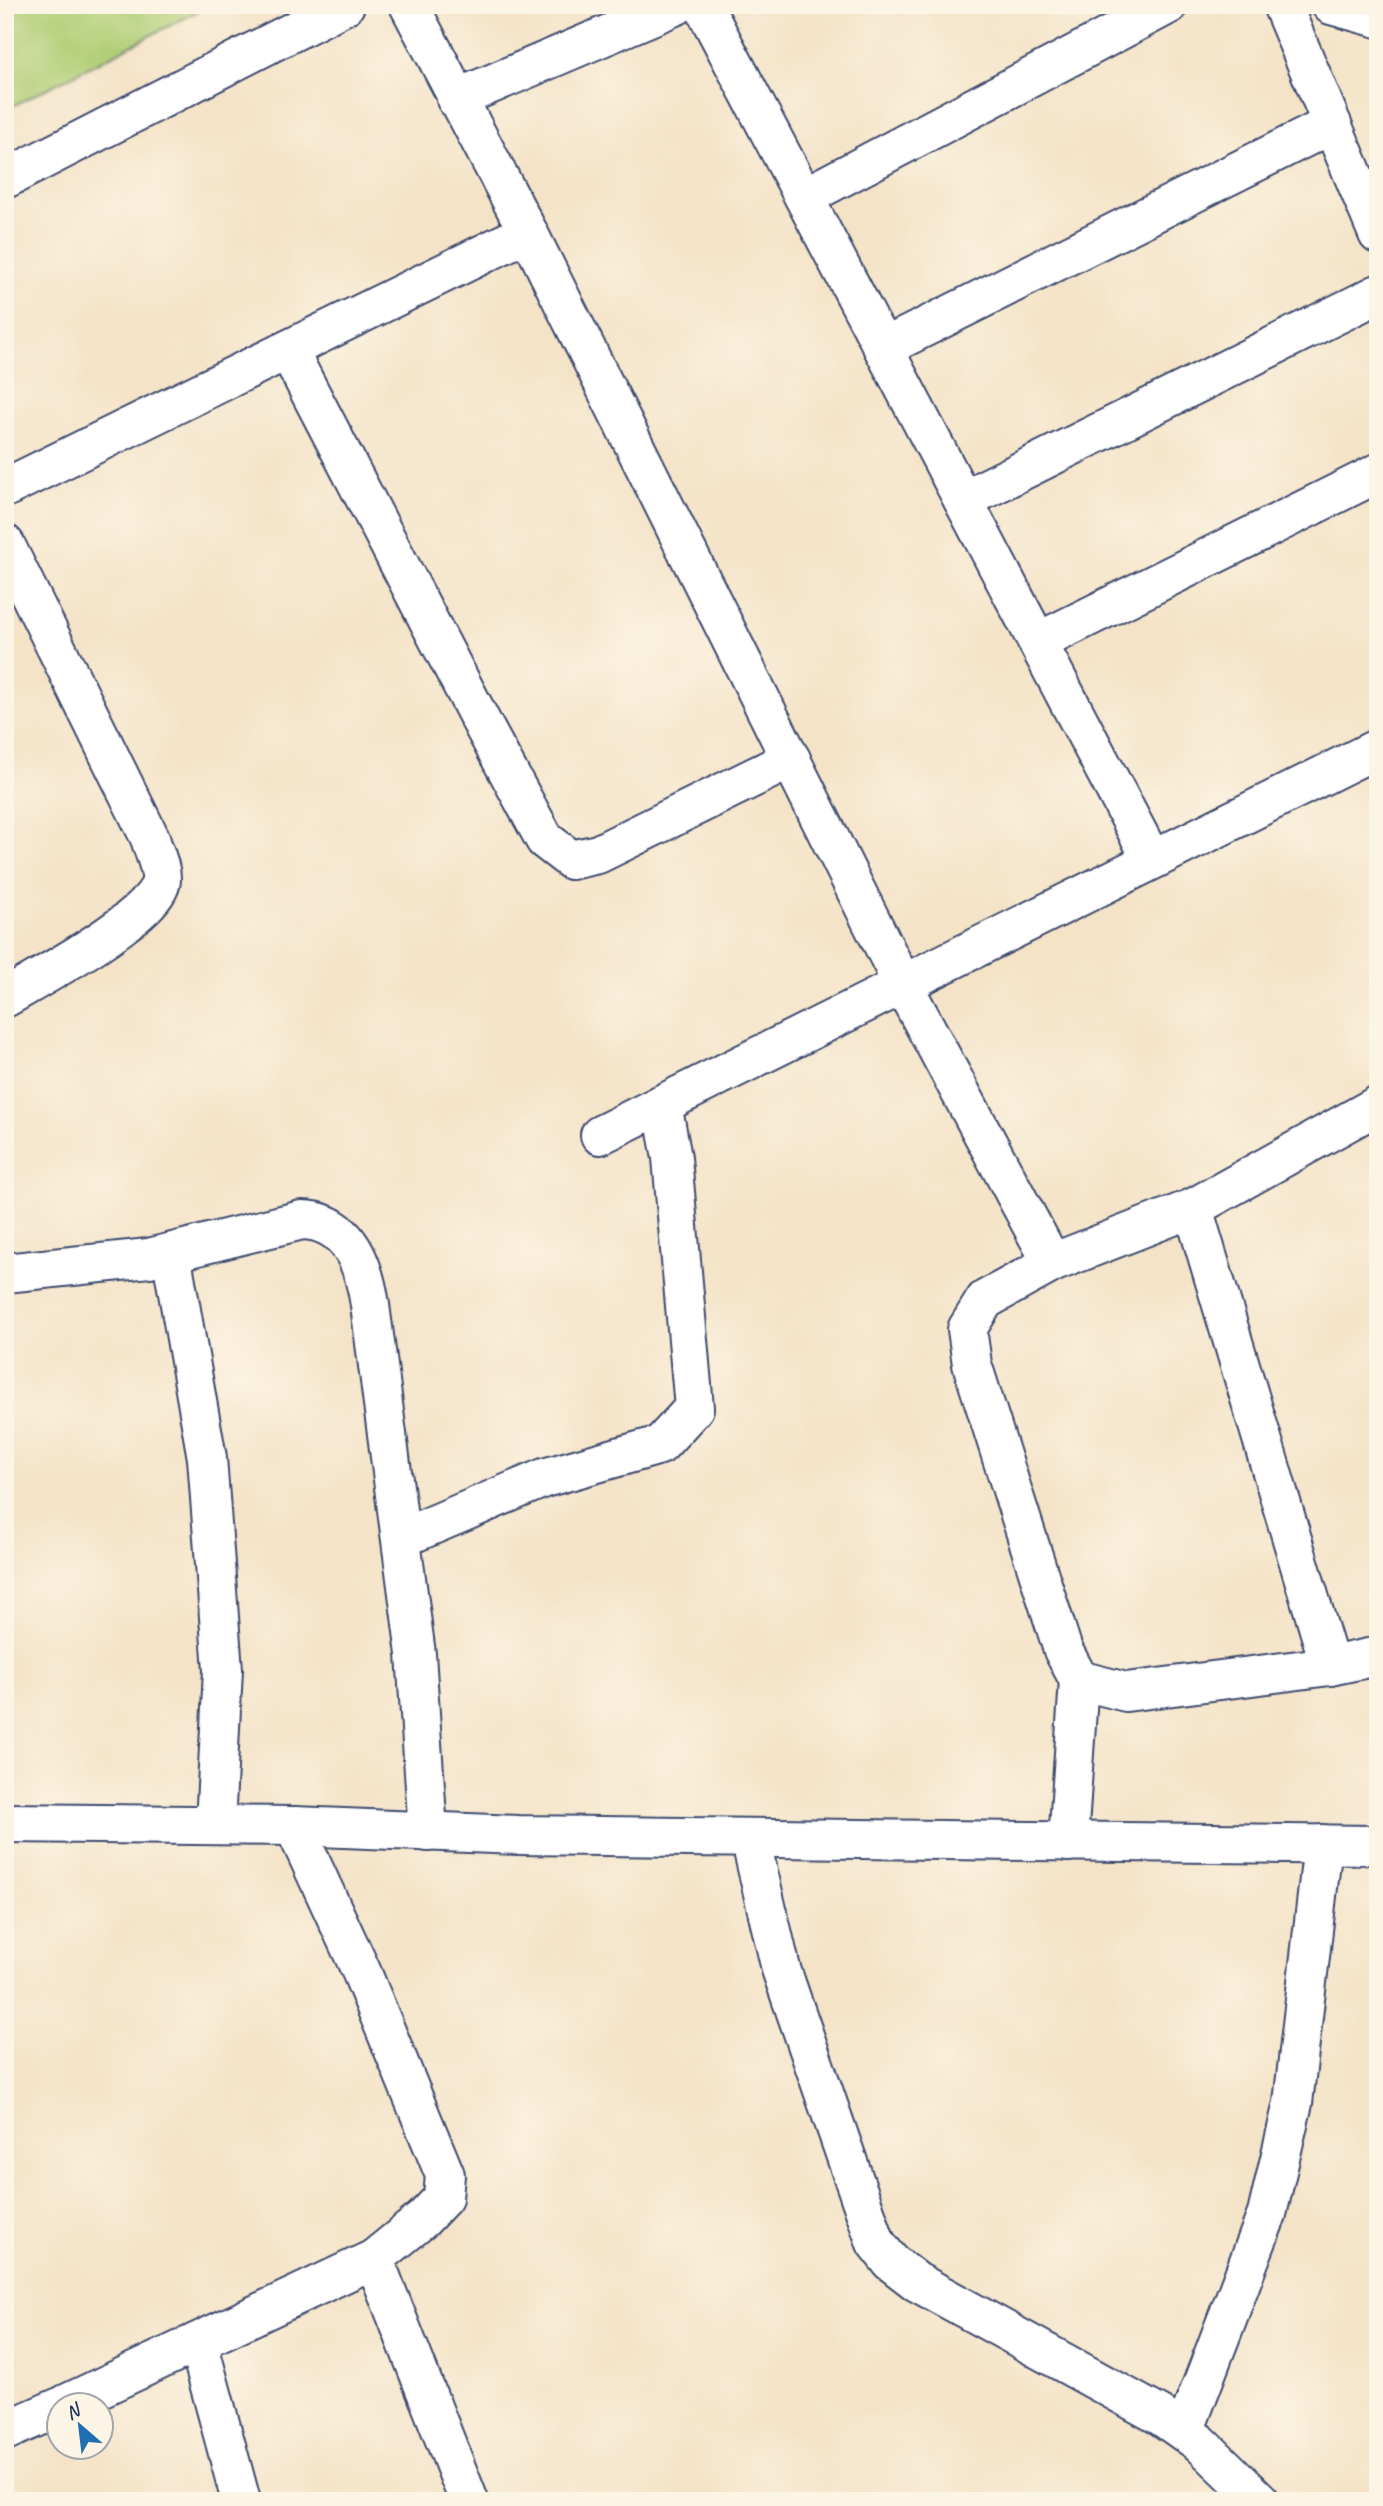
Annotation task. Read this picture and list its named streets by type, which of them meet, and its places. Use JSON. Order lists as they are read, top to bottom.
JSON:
{
  "north": "top left"
}
